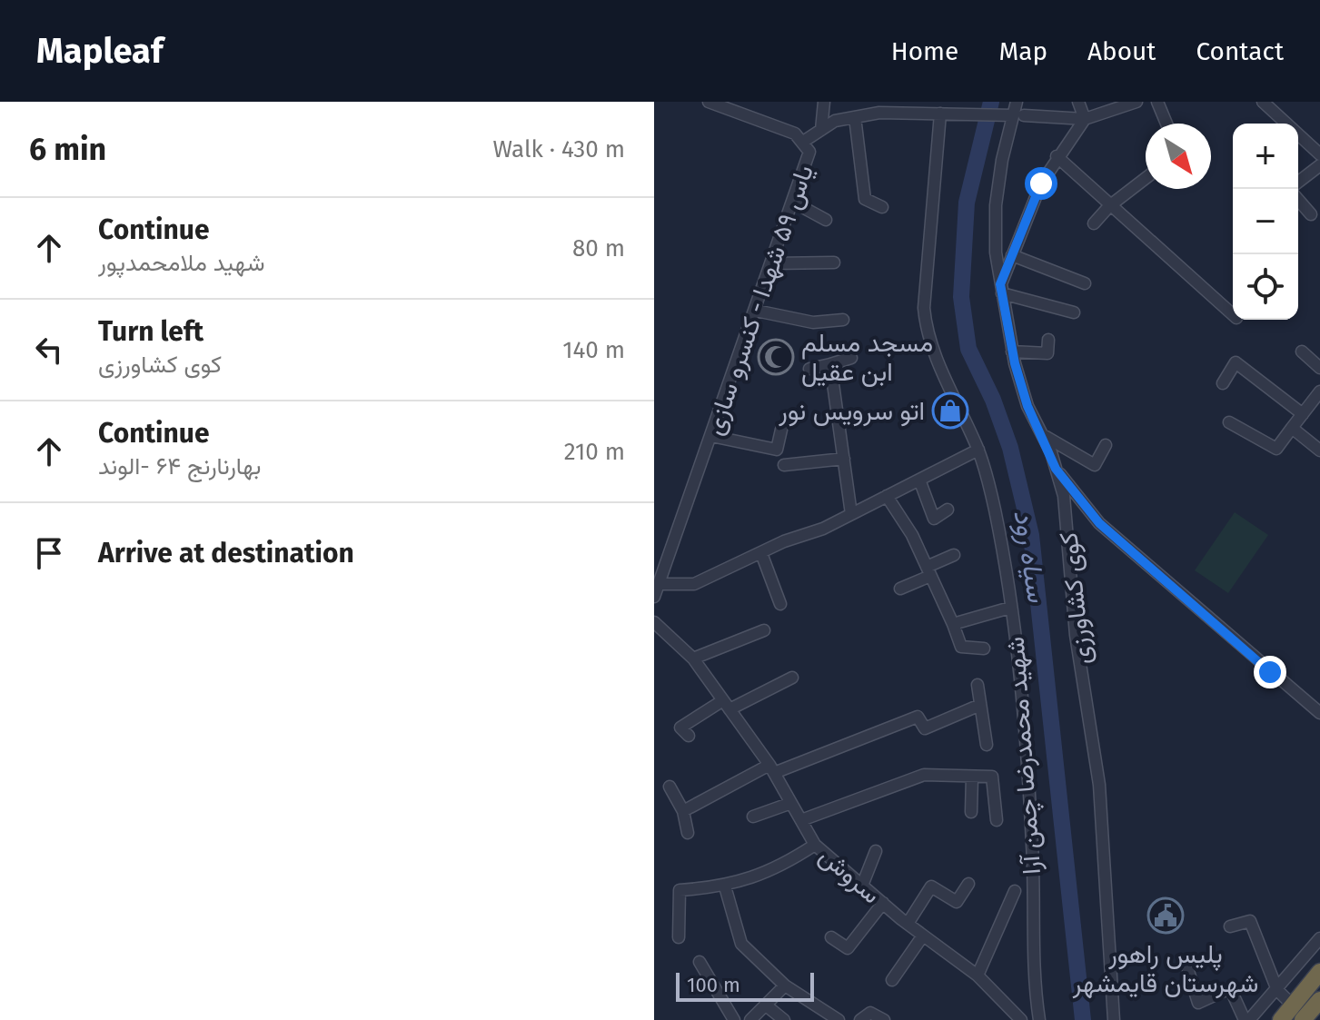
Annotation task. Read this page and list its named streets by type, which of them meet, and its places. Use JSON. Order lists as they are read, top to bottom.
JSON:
{
  "streets": {
    "street": [
      "یاس ۵۹ شهدا - کنسرو سازی",
      "کوی کشاورزی",
      "شهید محمدرضا چمن آرا",
      "سروش"
    ]
  },
  "water": ["سیاه رود"],
  "places": {
    "mosque": ["مسجد مسلم ابن عقیل"],
    "shop": ["اتو سرویس نور"],
    "public building": ["پلیس راهور شهرستان قایمشهر"]
  },
  "scale_bar": "100 m",
  "north": "bottom right",
  "page": {
    "header": "Mapleaf",
    "nav": [
      "Home",
      "Map",
      "About",
      "Contact"
    ],
    "heading": ["6 min", "Walk · 430 m"],
    "map_buttons": ["+", "−"],
    "list": [
      ["Continue", "شهید ملامحمدپور", "80 m"],
      ["Turn left", "کوی کشاورزی", "140 m"],
      ["Continue", "بهارنارنج ۶۴ -الوند", "210 m"],
      "Arrive at destination"
    ],
    "scale": "100 m"
  }
}
